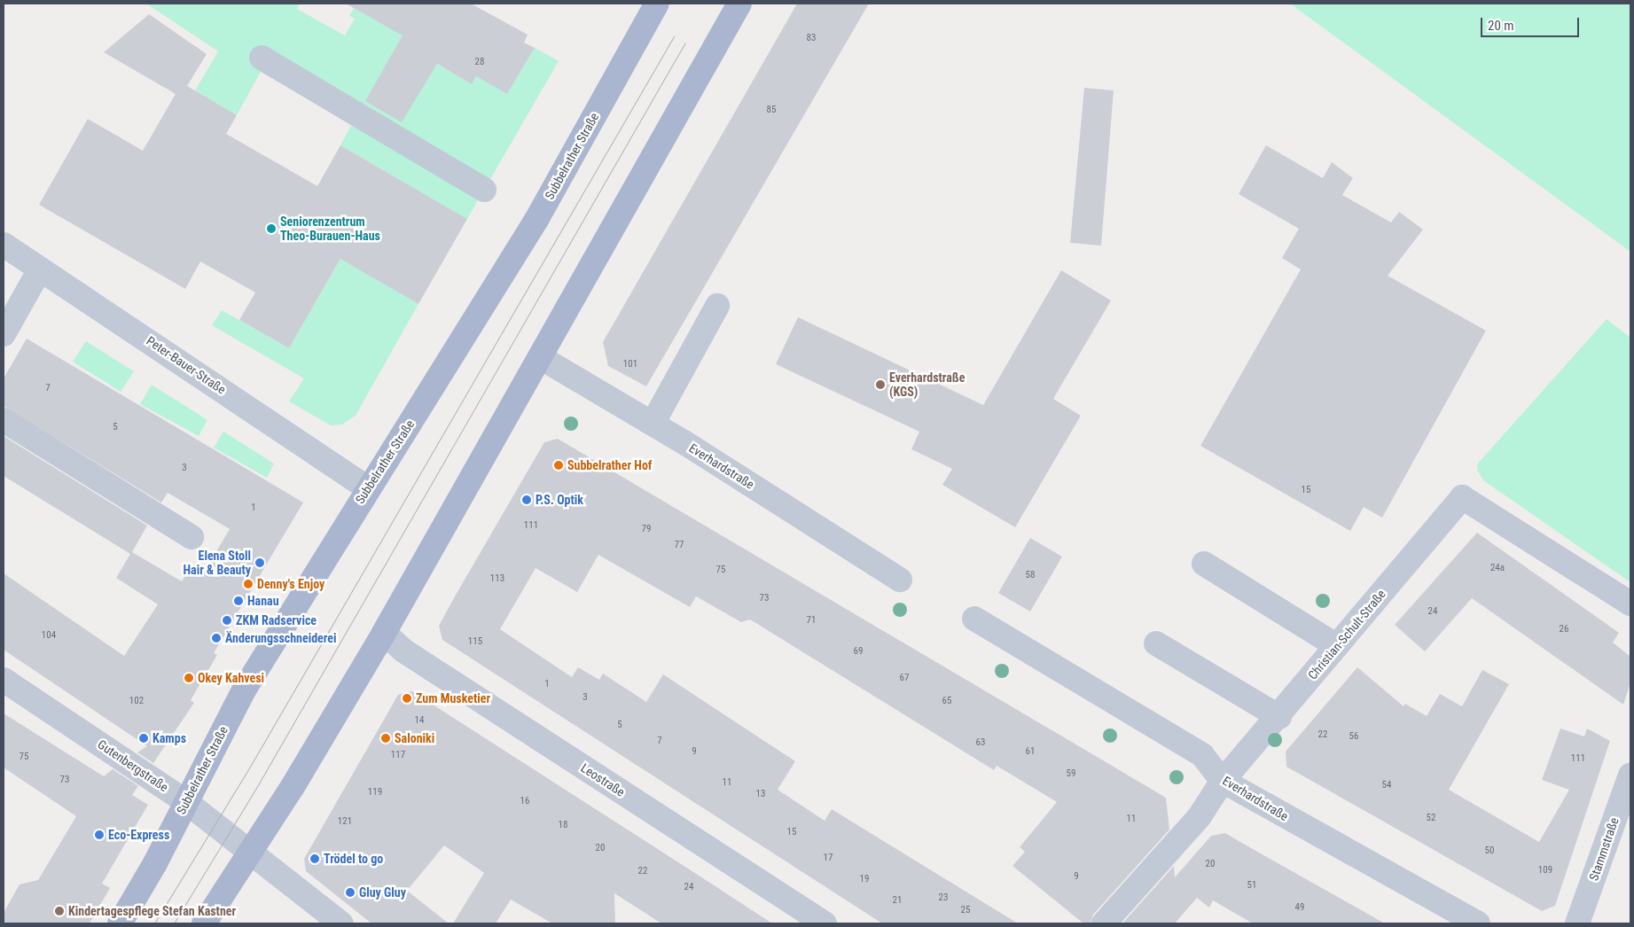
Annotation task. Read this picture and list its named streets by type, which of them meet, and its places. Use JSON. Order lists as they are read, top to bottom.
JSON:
{
  "streets": {
    "main road": ["Subbelrather Straße"],
    "street": [
      "Peter-Bauer-Straße",
      "Everhardstraße",
      "Christian-Schult-Straße",
      "Gutenbergstraße",
      "Leostraße",
      "Stammstraße"
    ]
  },
  "crossings": [
    ["Subbelrather Straße", "Peter-Bauer-Straße"],
    ["Subbelrather Straße", "Gutenbergstraße"],
    ["Everhardstraße", "Christian-Schult-Straße"]
  ],
  "places": [
    "Seniorenzentrum Theo-Burauen-Haus",
    "Everhardstraße (KGS)",
    "Subbelrather Hof",
    "P.S. Optik",
    "Elena Stoll Hair & Beauty",
    "Denny's Enjoy",
    "Hanau",
    "ZKM Radservice",
    "Änderungsschneiderei",
    "Okey Kahvesi",
    "Zum Musketier",
    "Kamps",
    "Saloniki",
    "Eco-Express",
    "Trödel to go",
    "Gluy Gluy",
    "Kindertagespflege Stefan Kastner"
  ],
  "house_numbers": [
    "83",
    "28",
    "85",
    "101",
    "7",
    "5",
    "3",
    "15",
    "1",
    "111",
    "79",
    "77",
    "24a",
    "75",
    "58",
    "113",
    "73",
    "24",
    "71",
    "26",
    "104",
    "115",
    "69",
    "67",
    "1",
    "3",
    "102",
    "65",
    "14",
    "5",
    "22",
    "56",
    "7",
    "63",
    "9",
    "61",
    "117",
    "75",
    "111",
    "59",
    "73",
    "11",
    "54",
    "119",
    "13",
    "16",
    "52",
    "11",
    "121",
    "18",
    "15",
    "20",
    "50",
    "17",
    "20",
    "109",
    "22",
    "9",
    "19",
    "51",
    "24",
    "23",
    "21",
    "49",
    "25"
  ],
  "scale_bar": "20 m"
}
